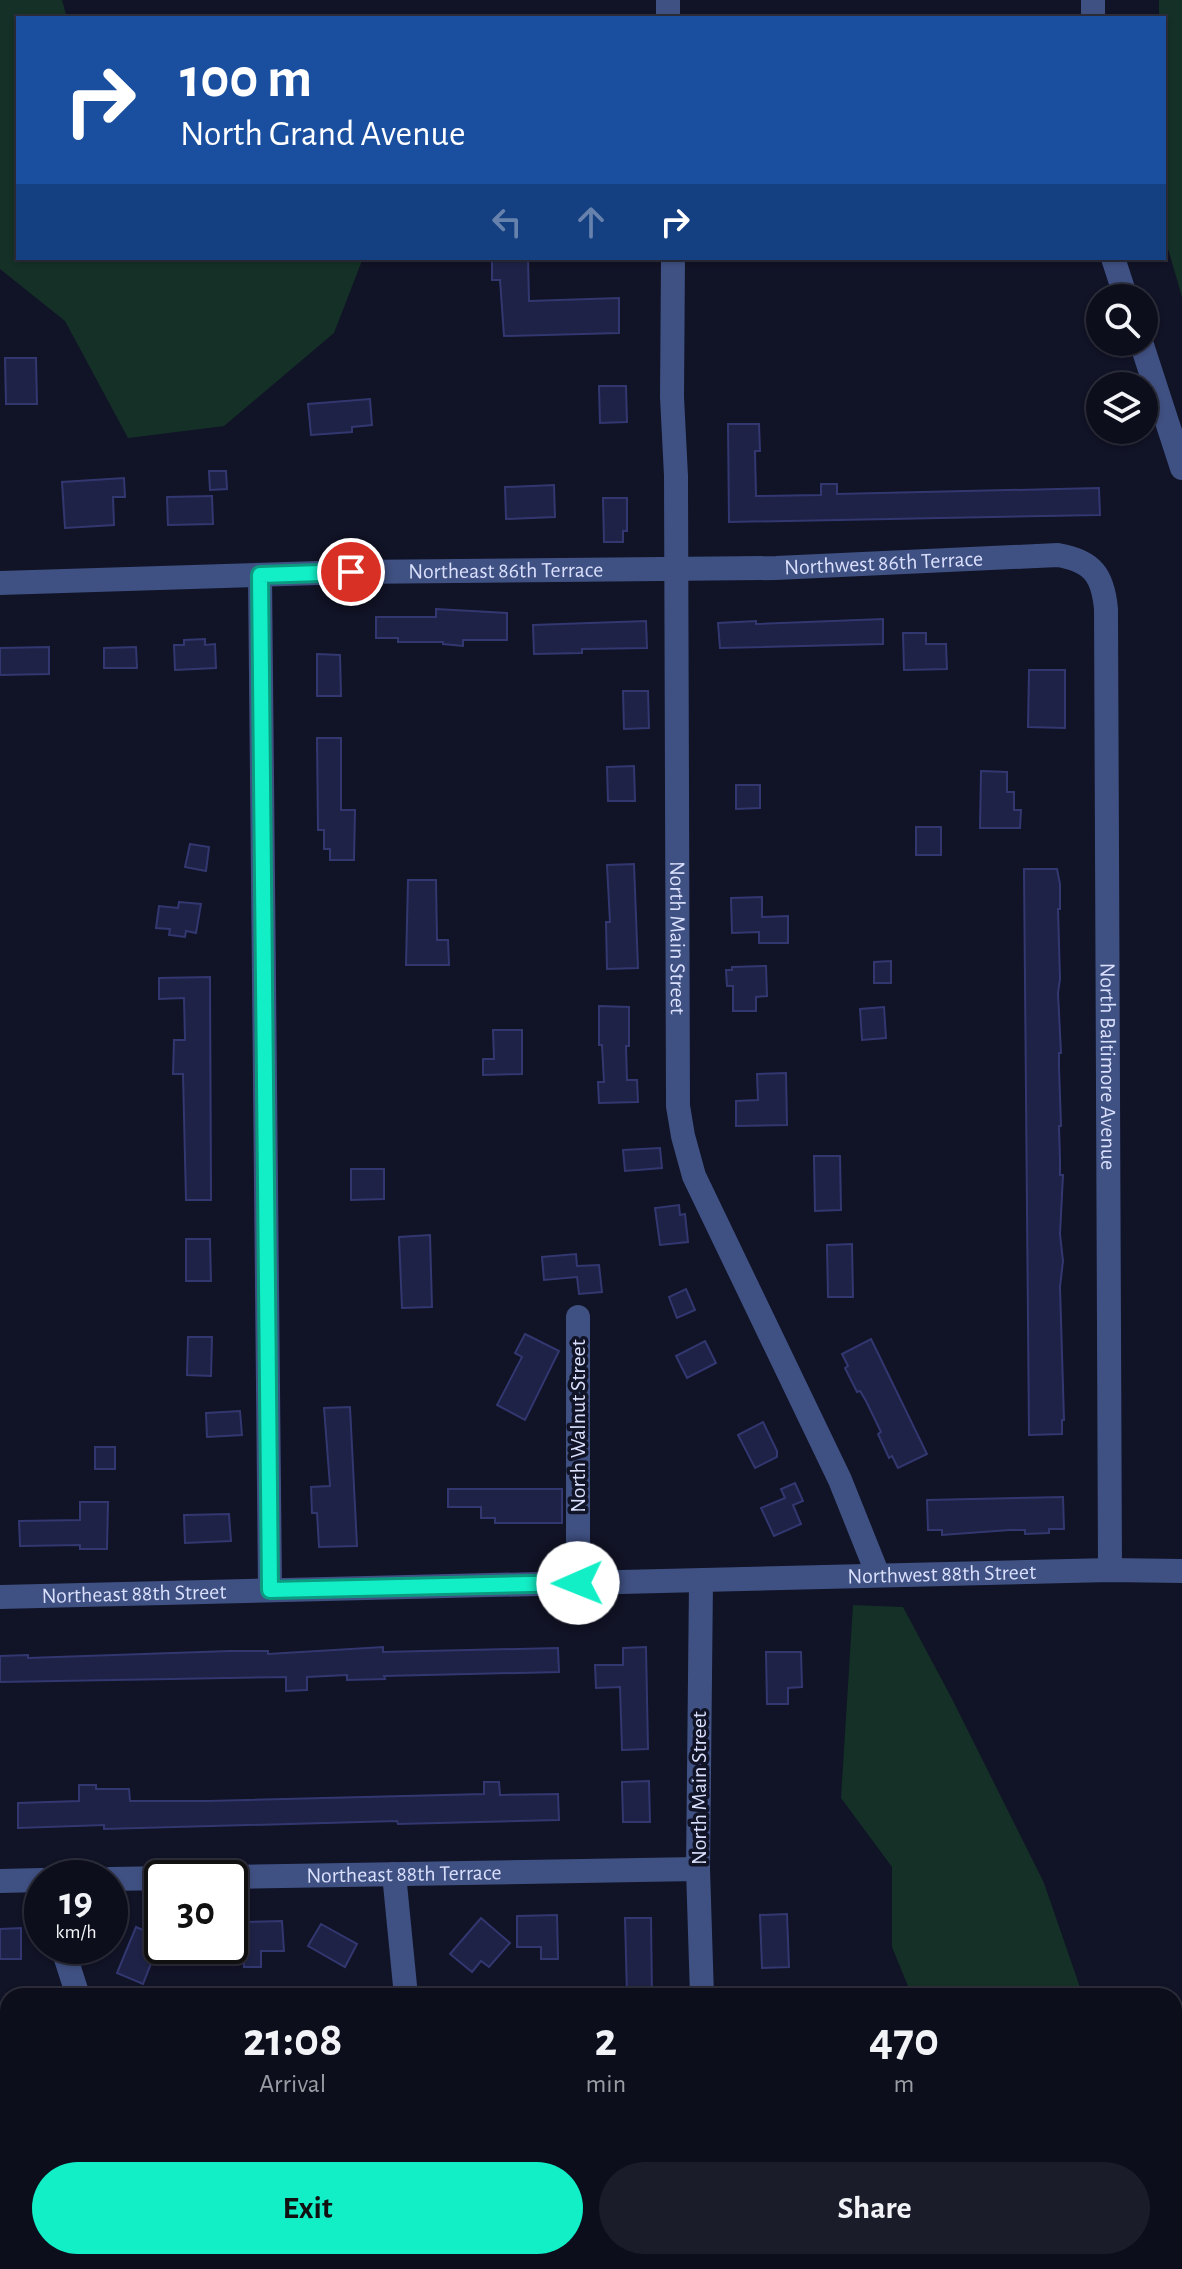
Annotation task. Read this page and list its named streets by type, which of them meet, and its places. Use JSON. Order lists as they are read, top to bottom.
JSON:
{
  "streets": {
    "street": [
      "Northwest 86th Terrace",
      "Northeast 86th Terrace",
      "North Main Street",
      "North Baltimore Avenue",
      "North Walnut Street",
      "Northwest 88th Street",
      "Northeast 88th Street",
      "Northeast 88th Terrace"
    ]
  },
  "crossings": [
    ["Northwest 86th Terrace", "Northeast 86th Terrace"],
    ["Northwest 86th Terrace", "North Main Street"],
    ["Northwest 86th Terrace", "North Baltimore Avenue"],
    ["Northeast 86th Terrace", "North Main Street"],
    ["North Main Street", "Northwest 88th Street"],
    ["North Main Street", "Northeast 88th Street"],
    ["North Main Street", "Northeast 88th Terrace"],
    ["North Baltimore Avenue", "Northwest 88th Street"],
    ["North Walnut Street", "Northeast 88th Street"],
    ["Northwest 88th Street", "Northeast 88th Street"]
  ],
  "page": {
    "turn": ["100 m", "North Grand Avenue"],
    "speed": "19 km/h",
    "limit": "30",
    "eta": [
      "21:08",
      "Arrival",
      "2",
      "min",
      "470",
      "m"
    ],
    "buttons": ["Exit", "Share"]
  }
}
